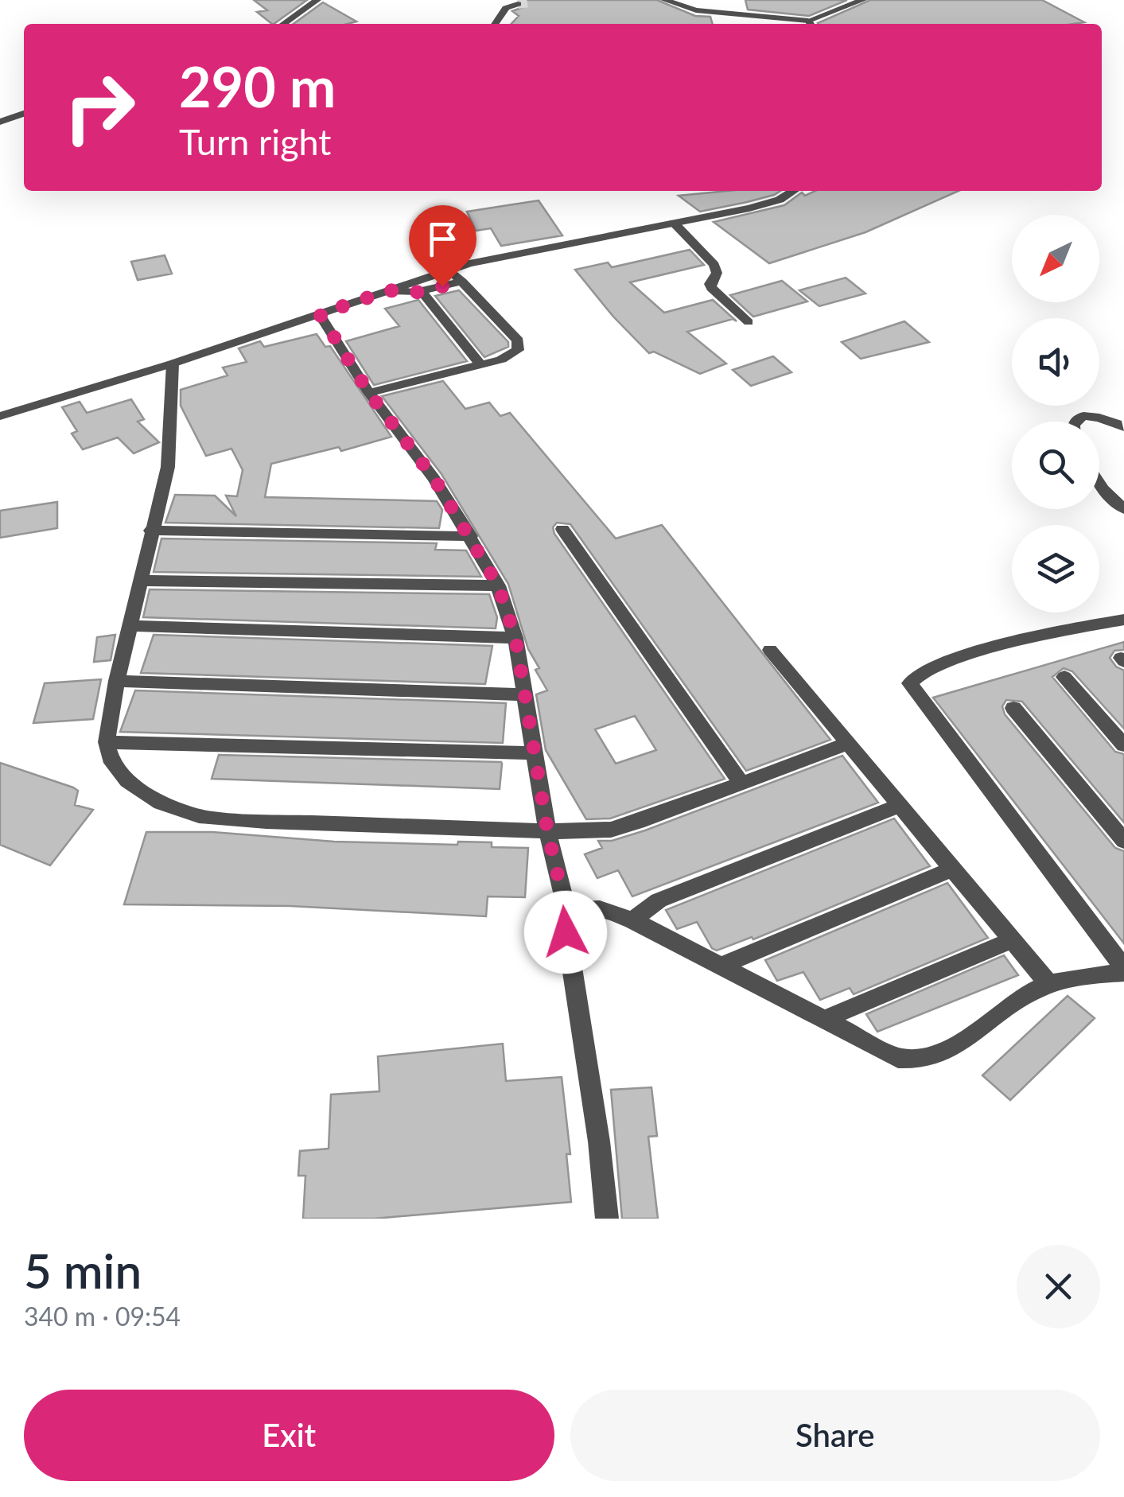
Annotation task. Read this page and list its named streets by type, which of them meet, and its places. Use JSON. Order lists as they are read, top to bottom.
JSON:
{
  "north": "bottom left",
  "page": {
    "turn": ["290 m", "Turn right"],
    "heading": ["5 min", "340 m · 09:54"],
    "buttons": ["Exit", "Share"]
  }
}
